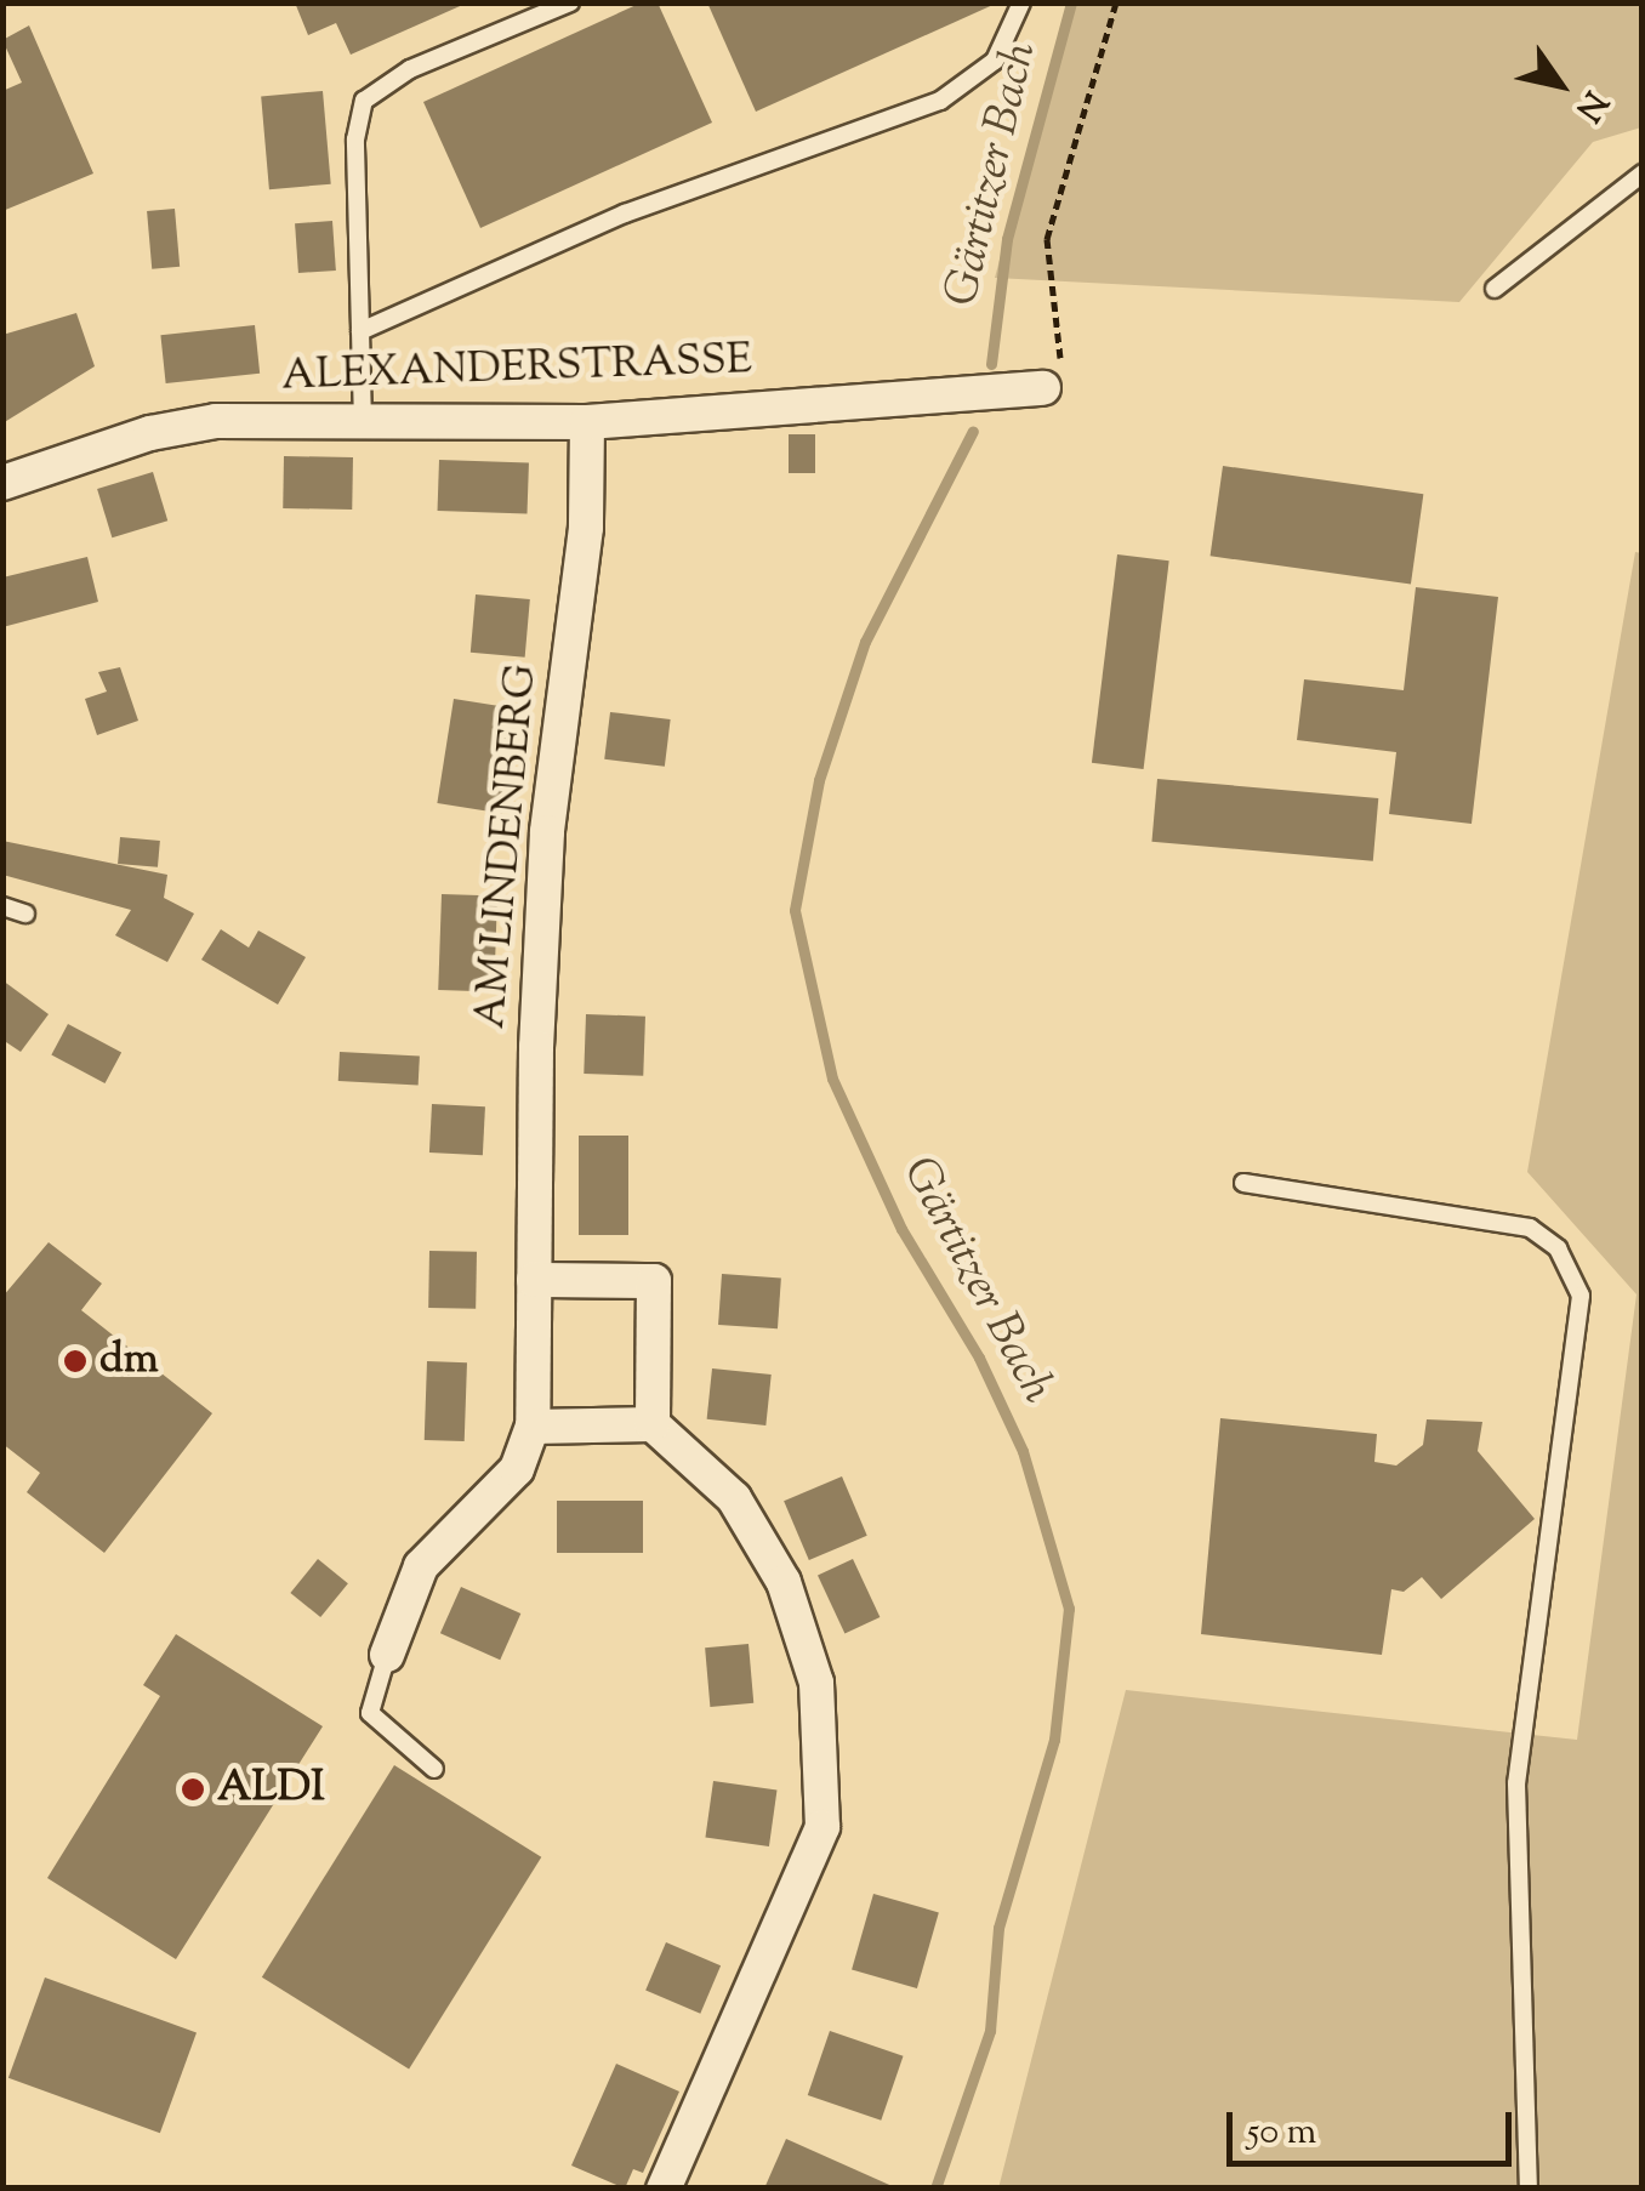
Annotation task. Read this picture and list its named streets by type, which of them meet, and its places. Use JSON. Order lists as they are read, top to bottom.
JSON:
{
  "streets": {
    "street": ["ALEXANDERSTRASSE", "AM LINDENBERG"]
  },
  "crossings": [
    ["ALEXANDERSTRASSE", "AM LINDENBERG"]
  ],
  "water": ["Gärtitzer Bach"],
  "places": ["dm", "ALDI"],
  "scale_bar": "50 m",
  "north": "bottom right"
}
